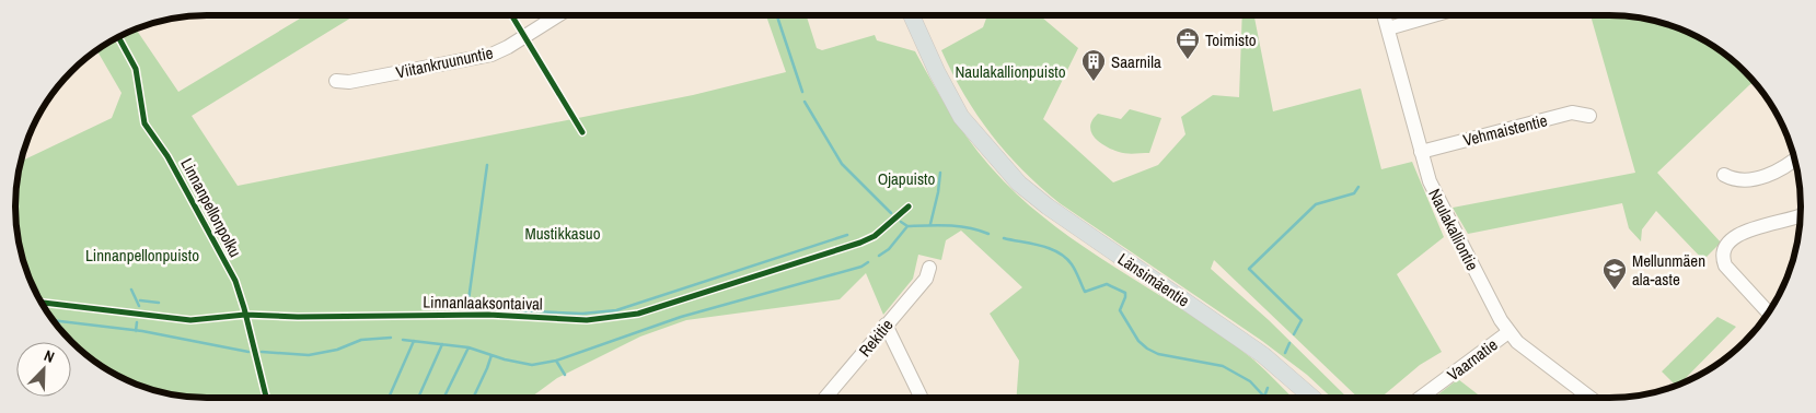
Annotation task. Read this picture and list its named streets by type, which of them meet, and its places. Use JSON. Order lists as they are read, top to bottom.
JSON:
{
  "streets": {
    "main road": ["Länsimäentie"],
    "street": [
      "Viitankruununtie",
      "Vehmaistentie",
      "Naulakalliontie",
      "Rekitie",
      "Vaarnatie"
    ],
    "cycle path": ["Linnanpellonpolku", "Linnanlaaksontaival"]
  },
  "crossings": [
    ["Vehmaistentie", "Naulakalliontie"],
    ["Naulakalliontie", "Vaarnatie"]
  ],
  "parks": [
    "Naulakallionpuisto",
    "Ojapuisto",
    "Mustikkasuo",
    "Linnanpellonpuisto"
  ],
  "places": {
    "office": ["Toimisto"],
    "building": ["Saarnila"],
    "school or university": ["Mellunmäen ala-aste"]
  },
  "north": "top right"
}
